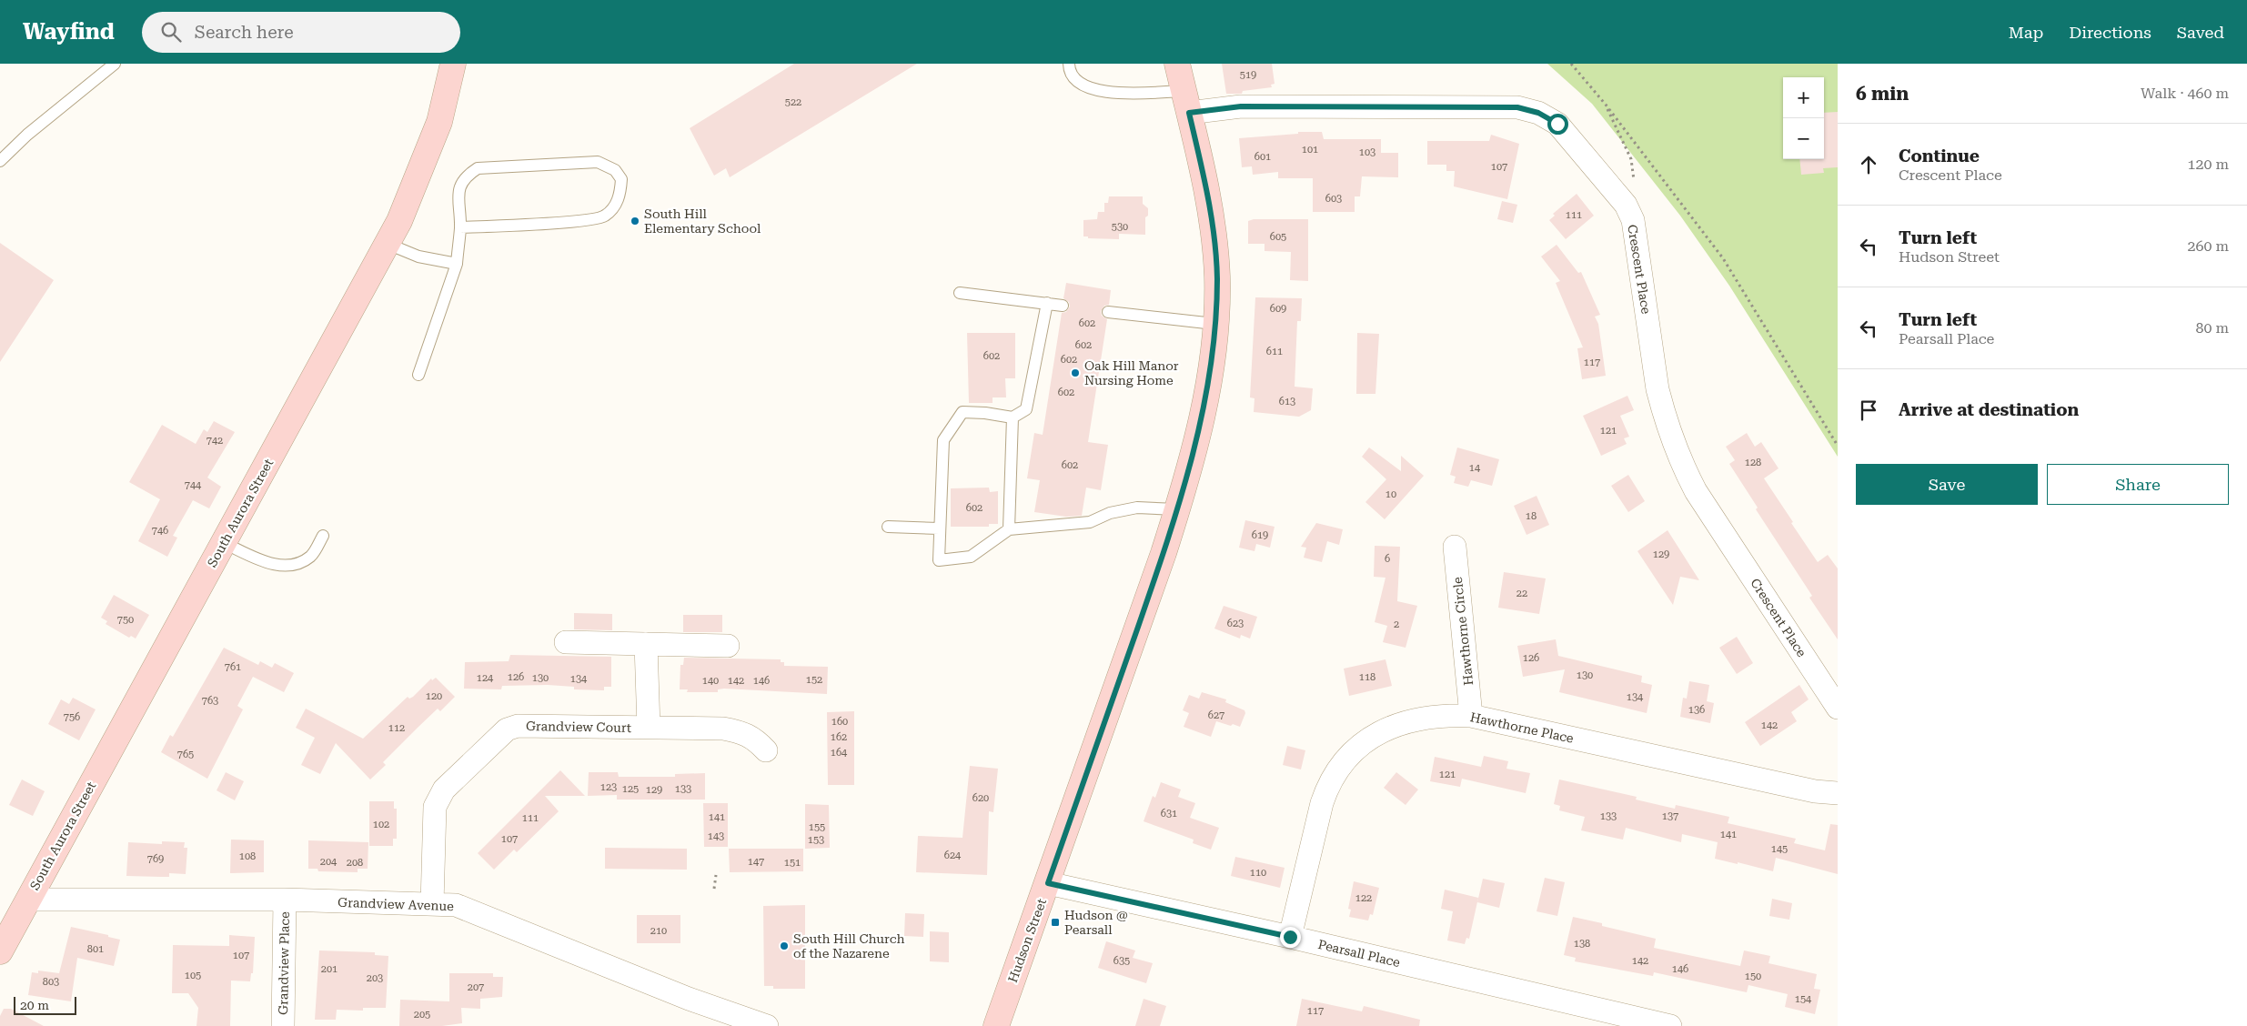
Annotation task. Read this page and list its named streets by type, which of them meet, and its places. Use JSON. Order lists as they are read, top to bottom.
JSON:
{
  "streets": {
    "main road": ["South Aurora Street", "Hudson Street"],
    "street": [
      "Crescent Place",
      "Hawthorne Circle",
      "Grandview Court",
      "Hawthorne Place",
      "Grandview Avenue",
      "Pearsall Place",
      "Grandview Place"
    ]
  },
  "crossings": [
    ["Crescent Place", "Hudson Street"],
    ["South Aurora Street", "Grandview Avenue"],
    ["Hawthorne Circle", "Hawthorne Place"],
    ["Grandview Court", "Grandview Avenue"],
    ["Hawthorne Place", "Pearsall Place"],
    ["Grandview Avenue", "Grandview Place"],
    ["Hudson Street", "Pearsall Place"]
  ],
  "places": {
    "other": ["South Hill Elementary School", "Oak Hill Manor Nursing Home", "South Hill Church of the Nazarene"],
    "transit": ["Hudson @ Pearsall"]
  },
  "house_numbers": [
    "519",
    "522",
    "101",
    "103",
    "601",
    "107",
    "603",
    "111",
    "530",
    "605",
    "609",
    "602",
    "602",
    "611",
    "602",
    "602",
    "117",
    "602",
    "613",
    "121",
    "742",
    "128",
    "602",
    "14",
    "744",
    "10",
    "602",
    "18",
    "746",
    "619",
    "129",
    "6",
    "22",
    "750",
    "623",
    "2",
    "126",
    "761",
    "130",
    "126",
    "118",
    "124",
    "130",
    "134",
    "152",
    "140",
    "142",
    "146",
    "120",
    "134",
    "763",
    "136",
    "627",
    "756",
    "160",
    "142",
    "112",
    "162",
    "164",
    "765",
    "121",
    "123",
    "125",
    "133",
    "129",
    "620",
    "631",
    "133",
    "137",
    "141",
    "111",
    "102",
    "155",
    "141",
    "143",
    "107",
    "153",
    "145",
    "624",
    "108",
    "769",
    "204",
    "147",
    "208",
    "151",
    "110",
    "122",
    "210",
    "138",
    "801",
    "107",
    "635",
    "142",
    "201",
    "146",
    "105",
    "150",
    "203",
    "803",
    "207",
    "154",
    "117",
    "205"
  ],
  "scale_bar": "20 m",
  "page": {
    "header": "Wayfind",
    "search": "Search here",
    "nav": ["Map", "Directions", "Saved"],
    "heading": ["6 min", "Walk · 460 m"],
    "map_buttons": ["+", "−"],
    "list": [
      ["Continue", "Crescent Place", "120 m"],
      ["Turn left", "Hudson Street", "260 m"],
      ["Turn left", "Pearsall Place", "80 m"],
      "Arrive at destination"
    ],
    "buttons": ["Save", "Share"],
    "scale": "20 m"
  }
}
